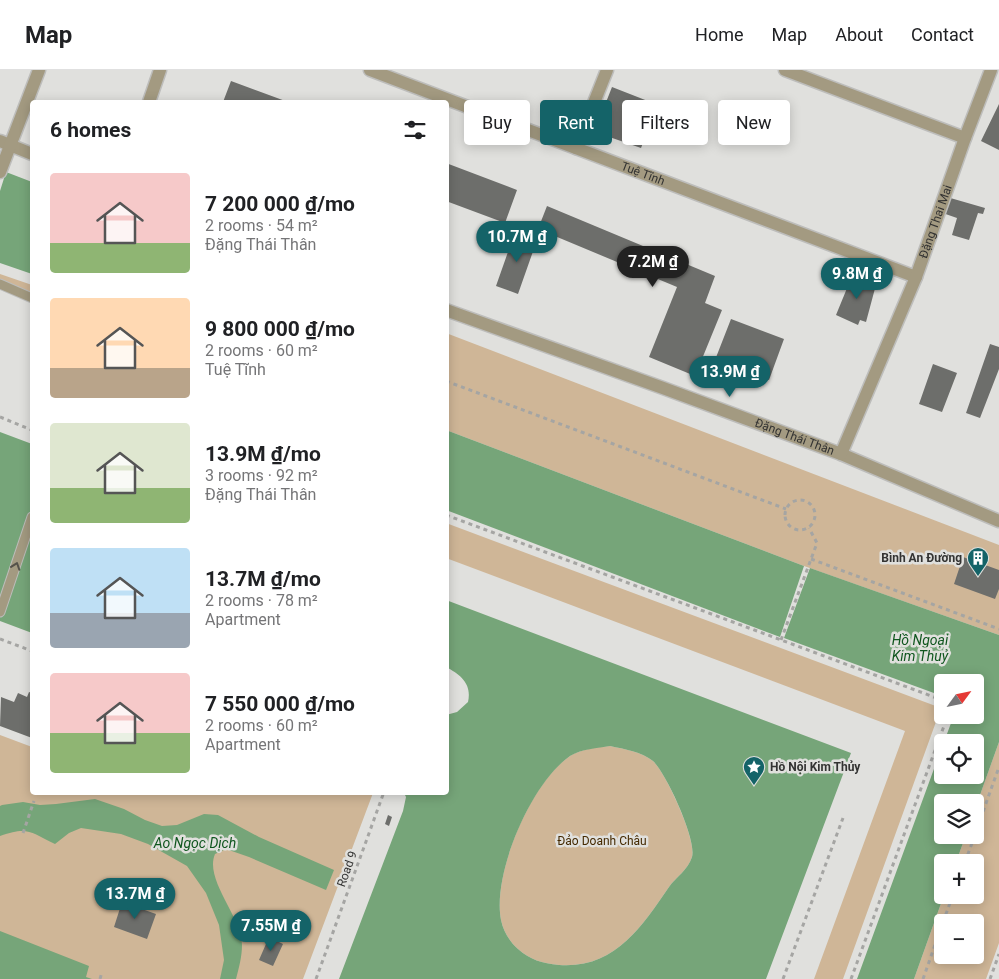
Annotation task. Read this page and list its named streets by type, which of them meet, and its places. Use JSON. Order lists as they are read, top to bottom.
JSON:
{
  "streets": {
    "street": ["Tuệ Tĩnh", "Đặng Thai Mai", "Đặng Thái Thân"],
    "path": ["Road 9"]
  },
  "crossings": [
    ["Tuệ Tĩnh", "Đặng Thai Mai"],
    ["Đặng Thai Mai", "Đặng Thái Thân"]
  ],
  "water": ["Hồ Ngoại Kim Thuỷ", "Ao Ngọc Dịch"],
  "parks": ["Đảo Doanh Châu"],
  "places": {
    "building": ["Bình An Đường"],
    "place": ["Hồ Nội Kim Thủy"]
  },
  "north": "top right",
  "page": {
    "header": "Map",
    "nav": [
      "Home",
      "Map",
      "About",
      "Contact"
    ],
    "chip": [
      "Buy",
      "Rent",
      "Filters",
      "New"
    ],
    "heading": "6 homes",
    "list": [
      {
        "name": "7 200 000 ₫/mo",
        "note": "2 rooms · 54 m² · Đặng Thái Thân"
      },
      {
        "name": "9 800 000 ₫/mo",
        "note": "2 rooms · 60 m² · Tuệ Tĩnh"
      },
      {
        "name": "13.9M ₫/mo",
        "note": "3 rooms · 92 m² · Đặng Thái Thân"
      },
      {
        "name": "13.7M ₫/mo",
        "note": "2 rooms · 78 m² · Apartment"
      },
      {
        "name": "7 550 000 ₫/mo",
        "note": "2 rooms · 60 m² · Apartment"
      }
    ],
    "price": [
      "10.7M ₫",
      "7.2M ₫",
      "9.8M ₫",
      "13.9M ₫",
      "13.7M ₫",
      "7.55M ₫"
    ],
    "map_buttons": ["+", "−"]
  }
}
